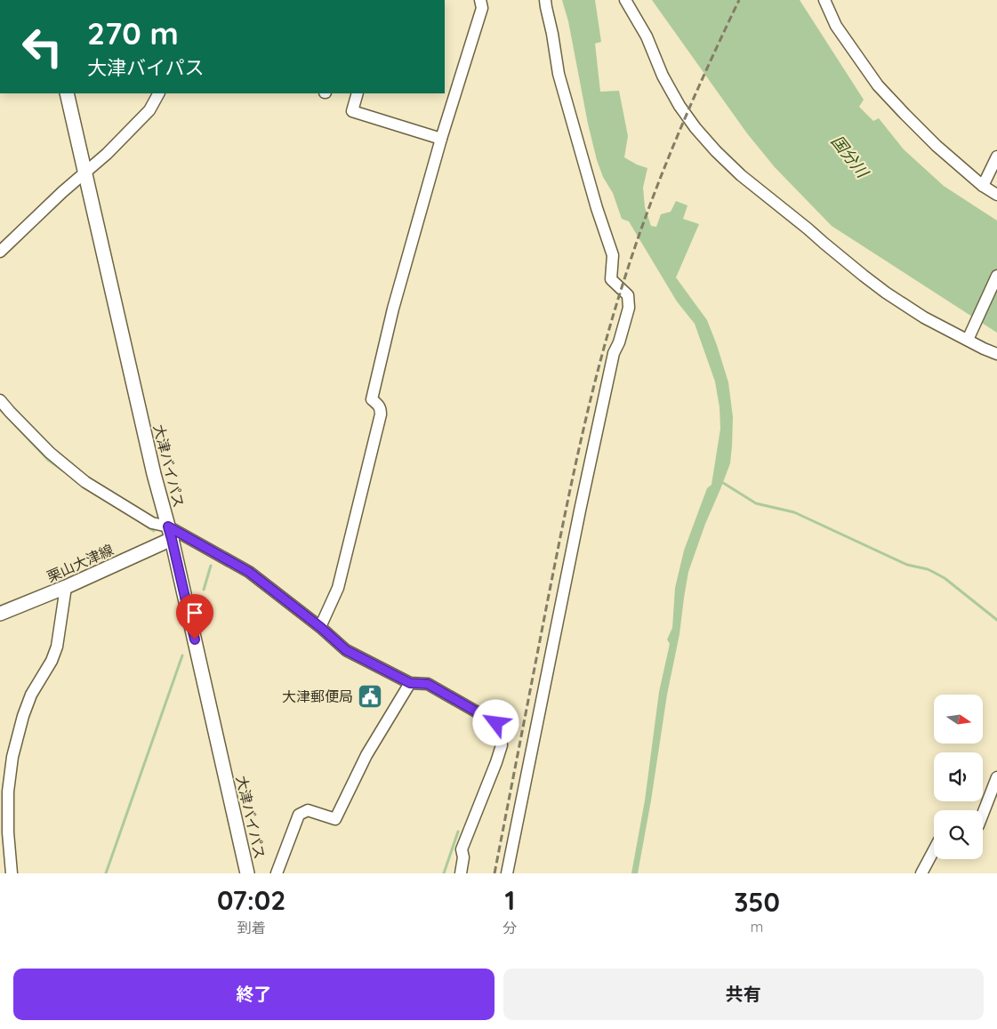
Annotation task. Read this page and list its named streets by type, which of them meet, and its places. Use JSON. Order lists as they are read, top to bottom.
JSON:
{
  "streets": {
    "main road": ["大津バイパス", "栗山大津線"]
  },
  "crossings": [
    ["大津バイパス", "栗山大津線"]
  ],
  "water": ["国分川"],
  "places": {
    "public building": ["大津郵便局"]
  },
  "north": "right",
  "page": {
    "turn": ["270 m", "大津バイパス"],
    "eta": [
      "07:02",
      "到着",
      "1",
      "分",
      "350",
      "m"
    ],
    "buttons": ["終了", "共有"]
  }
}
